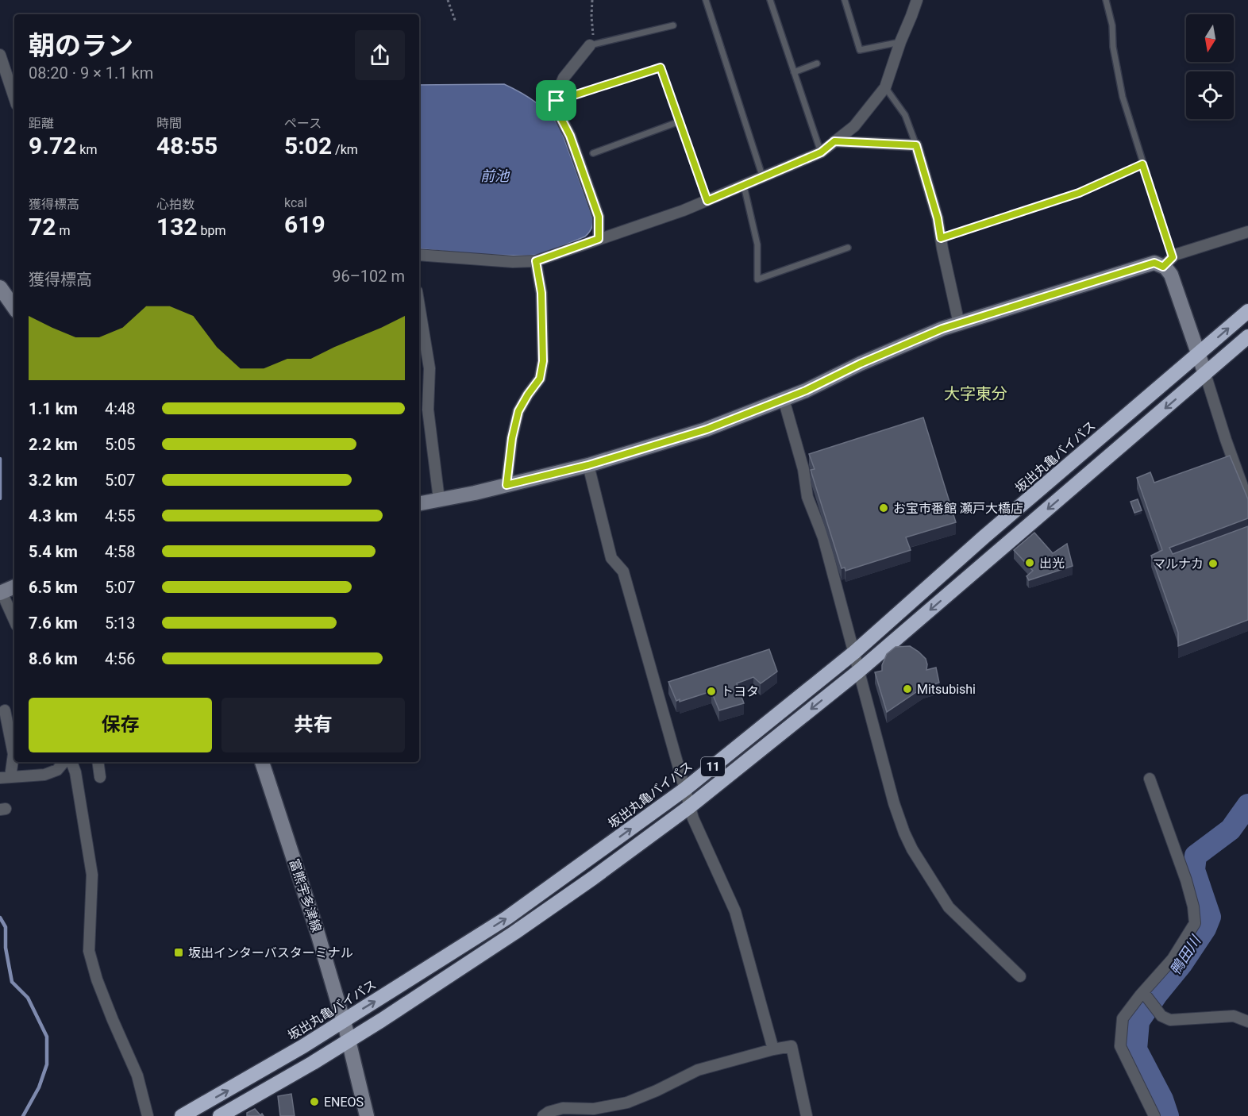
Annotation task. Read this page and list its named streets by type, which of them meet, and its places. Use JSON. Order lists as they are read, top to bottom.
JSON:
{
  "streets": {
    "highway": ["坂出丸亀バイパス", "11"],
    "street": ["富熊宇多津線"]
  },
  "crossings": [
    ["坂出丸亀バイパス", "富熊宇多津線"],
    ["11", "富熊宇多津線"]
  ],
  "districts": ["大字東分"],
  "water": ["前池", "鴨田川"],
  "places": {
    "other": [
      "お宝市番館 瀬戸大橋店",
      "出光",
      "マルナカ",
      "Mitsubishi",
      "トヨタ",
      "ENEOS"
    ],
    "transit": ["坂出インターバスターミナル"]
  },
  "north": "bottom",
  "page": {
    "heading": ["朝のラン", "08:20 · 9 × 1.1 km"],
    "stats": [
      ["距離", "9.72 km"],
      ["時間", "48:55"],
      ["ペース", "5:02 /km"],
      ["獲得標高", "72 m"],
      ["心拍数", "132 bpm"],
      ["kcal", "619"]
    ],
    "chart": ["獲得標高", "96–102 m"],
    "list": [
      {
        "name": "1.1 km",
        "note": "4:48"
      },
      {
        "name": "2.2 km",
        "note": "5:05"
      },
      {
        "name": "3.2 km",
        "note": "5:07"
      },
      {
        "name": "4.3 km",
        "note": "4:55"
      },
      {
        "name": "5.4 km",
        "note": "4:58"
      },
      {
        "name": "6.5 km",
        "note": "5:07"
      },
      {
        "name": "7.6 km",
        "note": "5:13"
      },
      {
        "name": "8.6 km",
        "note": "4:56"
      }
    ],
    "buttons": ["保存", "共有"]
  }
}
